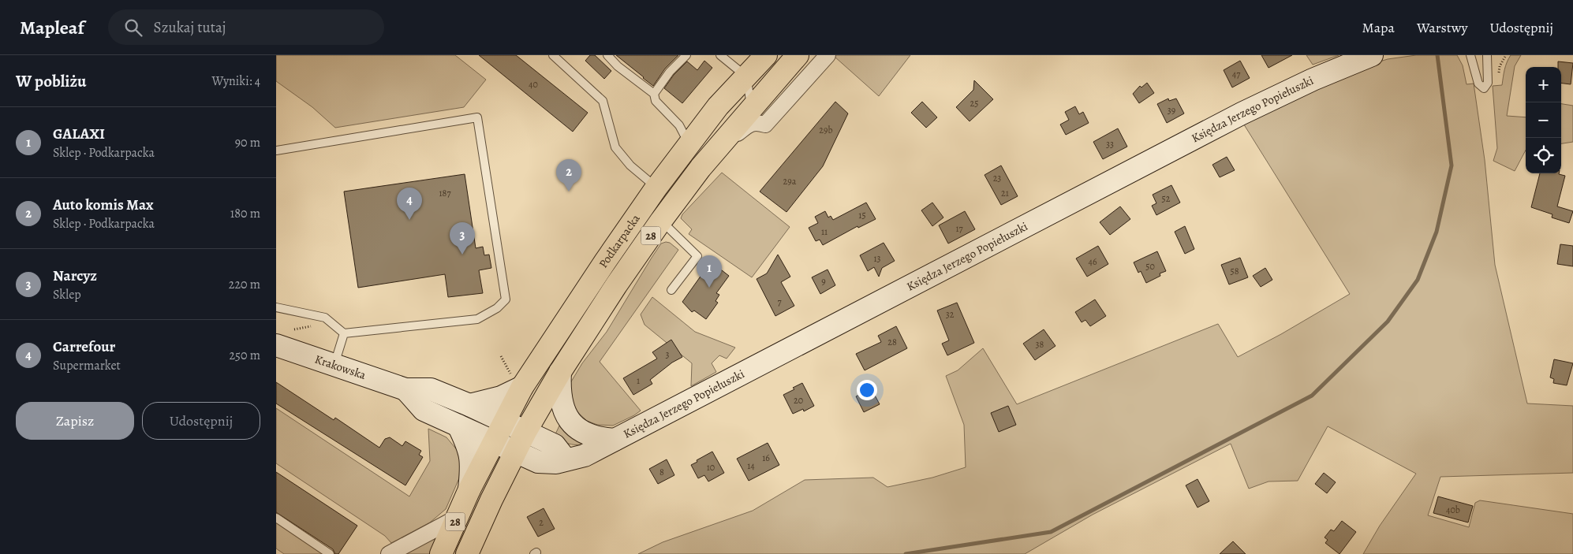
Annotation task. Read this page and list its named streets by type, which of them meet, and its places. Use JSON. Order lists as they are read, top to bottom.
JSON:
{
  "streets": {
    "main road": ["28", "Podkarpacka"],
    "street": ["Księdza Jerzego Popiełuszki", "Krakowska"]
  },
  "crossings": [
    ["Księdza Jerzego Popiełuszki", "28"],
    ["Księdza Jerzego Popiełuszki", "Podkarpacka"],
    ["Księdza Jerzego Popiełuszki", "Krakowska"],
    ["28", "Podkarpacka"],
    ["28", "Krakowska"],
    ["Podkarpacka", "Krakowska"]
  ],
  "house_numbers": [
    "47",
    "40",
    "25",
    "39",
    "29b",
    "33",
    "23",
    "29a",
    "187",
    "21",
    "52",
    "15",
    "17",
    "11",
    "13",
    "46",
    "50",
    "58",
    "9",
    "7",
    "32",
    "28",
    "38",
    "3",
    "1",
    "20",
    "16",
    "14",
    "10",
    "8",
    "40b",
    "2"
  ],
  "page": {
    "header": "Mapleaf",
    "search": "Szukaj tutaj",
    "nav": ["Mapa", "Warstwy", "Udostępnij"],
    "heading": ["W pobliżu", "Wyniki: 4"],
    "map_buttons": ["+", "−"],
    "list": [
      {
        "mark": "1",
        "name": "GALAXI",
        "note": "Sklep · Podkarpacka",
        "value": "90 m"
      },
      {
        "mark": "2",
        "name": "Auto komis Max",
        "note": "Sklep · Podkarpacka",
        "value": "180 m"
      },
      {
        "mark": "3",
        "name": "Narcyz",
        "note": "Sklep",
        "value": "220 m"
      },
      {
        "mark": "4",
        "name": "Carrefour",
        "note": "Supermarket",
        "value": "250 m"
      }
    ],
    "pins": [
      "2",
      "4",
      "3",
      "1"
    ],
    "buttons": ["Zapisz", "Udostępnij"]
  }
}
